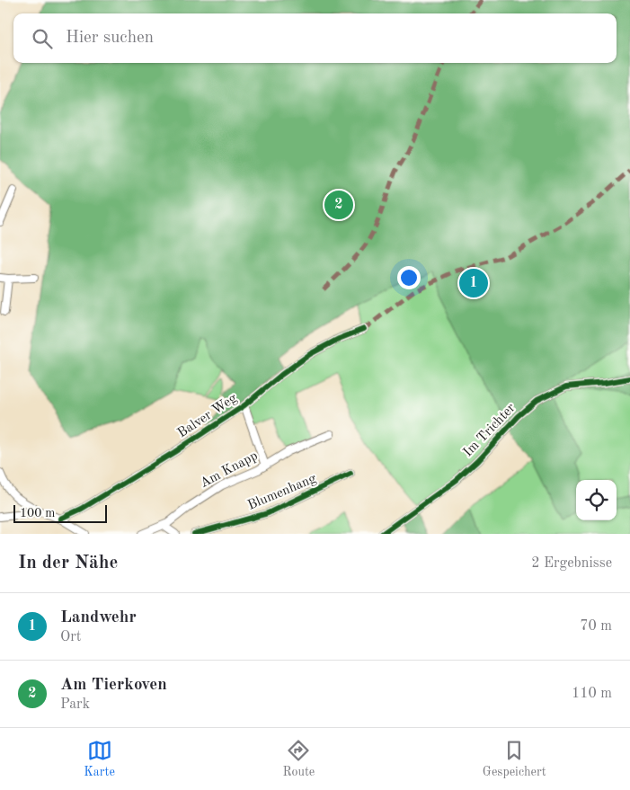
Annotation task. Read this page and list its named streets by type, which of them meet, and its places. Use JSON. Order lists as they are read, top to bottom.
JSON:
{
  "streets": {
    "street": [
      "Balver Weg",
      "Im Trichter",
      "Am Knapp",
      "Blumenhang"
    ]
  },
  "scale_bar": "100 m",
  "page": {
    "search": "Hier suchen",
    "pins": ["2", "1"],
    "scale": "100 m",
    "heading": ["In der Nähe", "2 Ergebnisse"],
    "list": [
      {
        "mark": "1",
        "name": "Landwehr",
        "note": "Ort",
        "value": "70 m"
      },
      {
        "mark": "2",
        "name": "Am Tierkoven",
        "note": "Park",
        "value": "110 m"
      }
    ],
    "nav": ["Karte", "Route", "Gespeichert"]
  }
}
